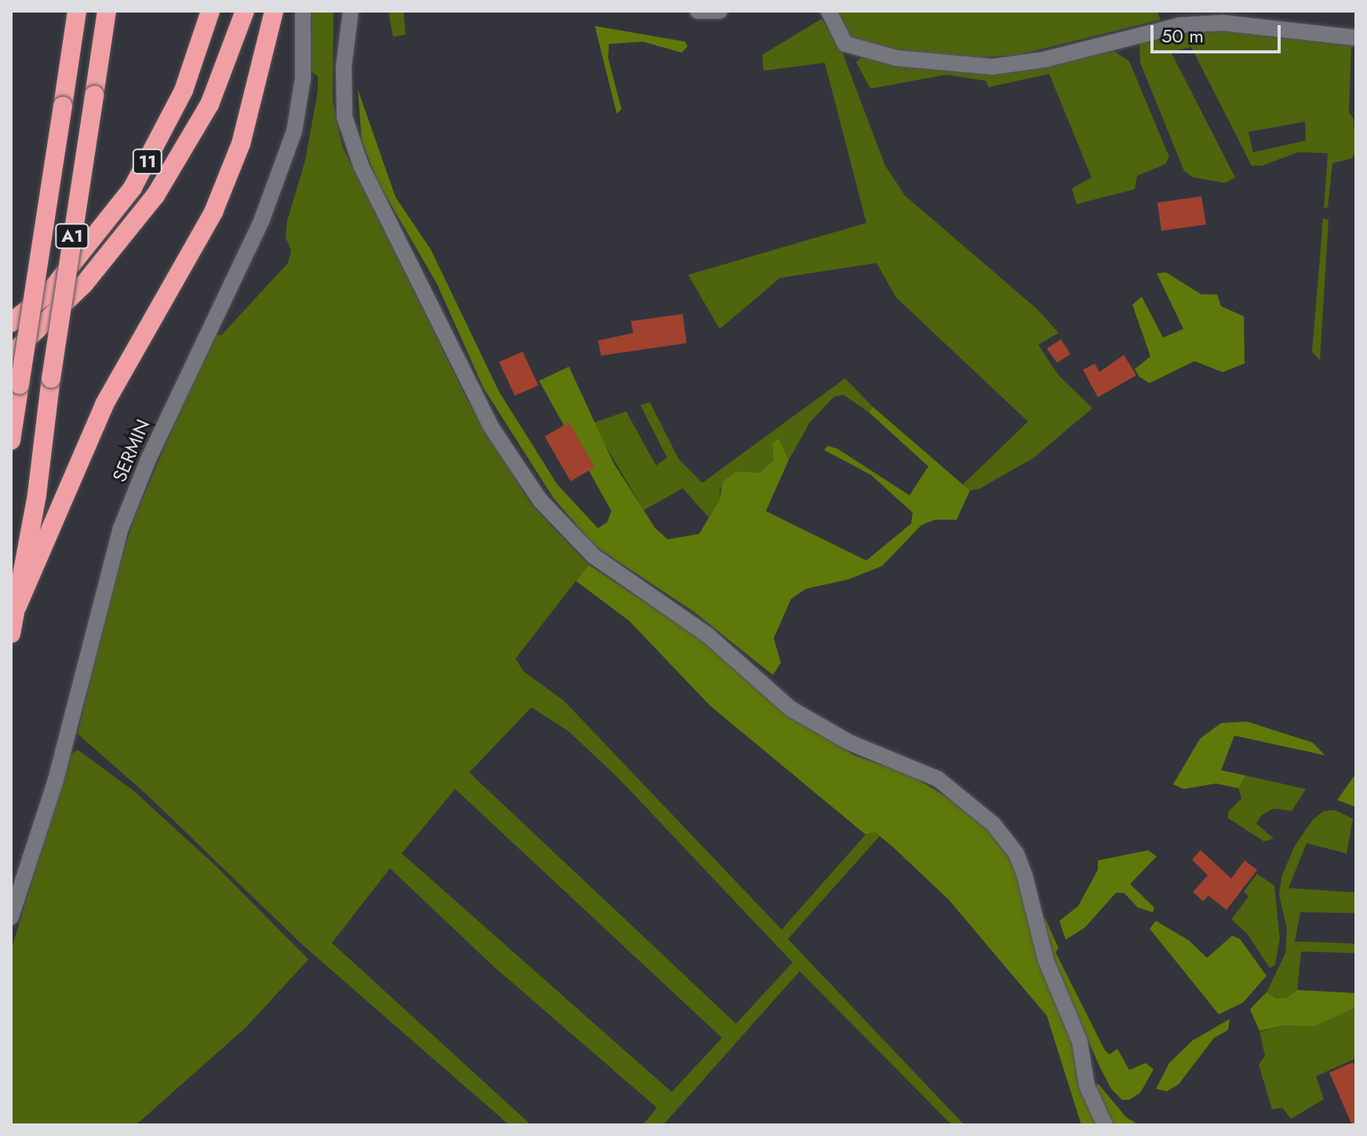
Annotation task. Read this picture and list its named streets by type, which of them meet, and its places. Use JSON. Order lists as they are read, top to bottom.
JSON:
{
  "streets": {
    "highway": ["11", "A1"],
    "street": ["SERMIN"]
  },
  "scale_bar": "50 m"
}
